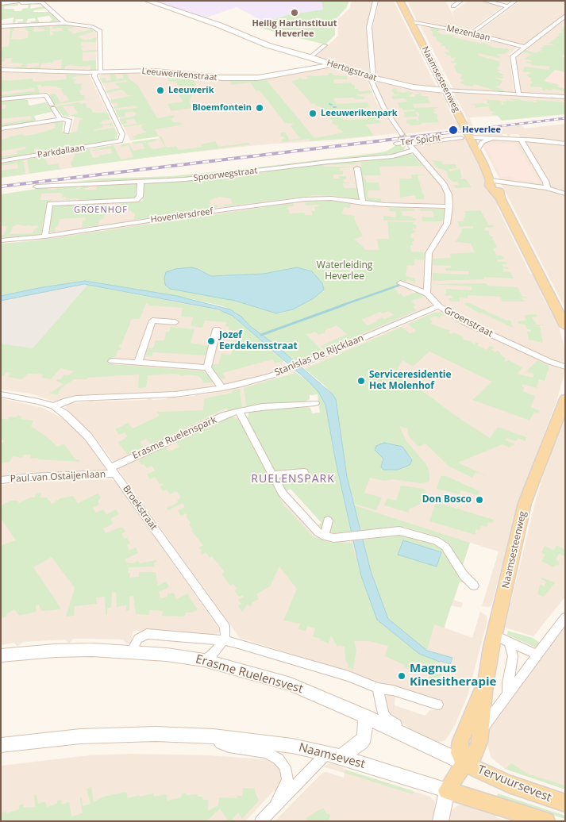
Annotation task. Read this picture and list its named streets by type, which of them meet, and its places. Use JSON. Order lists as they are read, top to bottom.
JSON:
{
  "streets": {
    "main road": ["Naamsesteenweg", "Tervuursevest"],
    "street": [
      "Mezenlaan",
      "Hertogstraat",
      "Leeuwerikenstraat",
      "Ter Spicht",
      "Parkdallaan",
      "Spoorwegstraat",
      "Hoveniersdreef",
      "Groenstraat",
      "Stanislas De Rijcklaan",
      "Erasme Ruelenspark",
      "Paul van Ostaijenlaan",
      "Broekstraat",
      "Erasme Ruelensvest",
      "Naamsevest"
    ]
  },
  "crossings": [
    ["Mezenlaan", "Naamsesteenweg"],
    ["Hertogstraat", "Leeuwerikenstraat"],
    ["Hertogstraat", "Naamsesteenweg"],
    ["Leeuwerikenstraat", "Parkdallaan"],
    ["Naamsesteenweg", "Ter Spicht"],
    ["Naamsesteenweg", "Erasme Ruelensvest"],
    ["Naamsesteenweg", "Tervuursevest"],
    ["Groenstraat", "Stanislas De Rijcklaan"],
    ["Stanislas De Rijcklaan", "Broekstraat"],
    ["Erasme Ruelenspark", "Paul van Ostaijenlaan"],
    ["Erasme Ruelenspark", "Broekstraat"],
    ["Paul van Ostaijenlaan", "Broekstraat"],
    ["Broekstraat", "Erasme Ruelensvest"],
    ["Erasme Ruelensvest", "Tervuursevest"]
  ],
  "districts": ["GROENHOF", "RUELENSPARK"],
  "parks": ["Waterleiding Heverlee"],
  "places": [
    "Heilig Hartinstituut Heverlee",
    "Leeuwerik",
    "Bloemfontein",
    "Leeuwerikenpark",
    "Heverlee",
    "Jozef Eerdekensstraat",
    "Serviceresidentie Het Molenhof",
    "Don Bosco",
    "Magnus Kinesitherapie"
  ]
}
